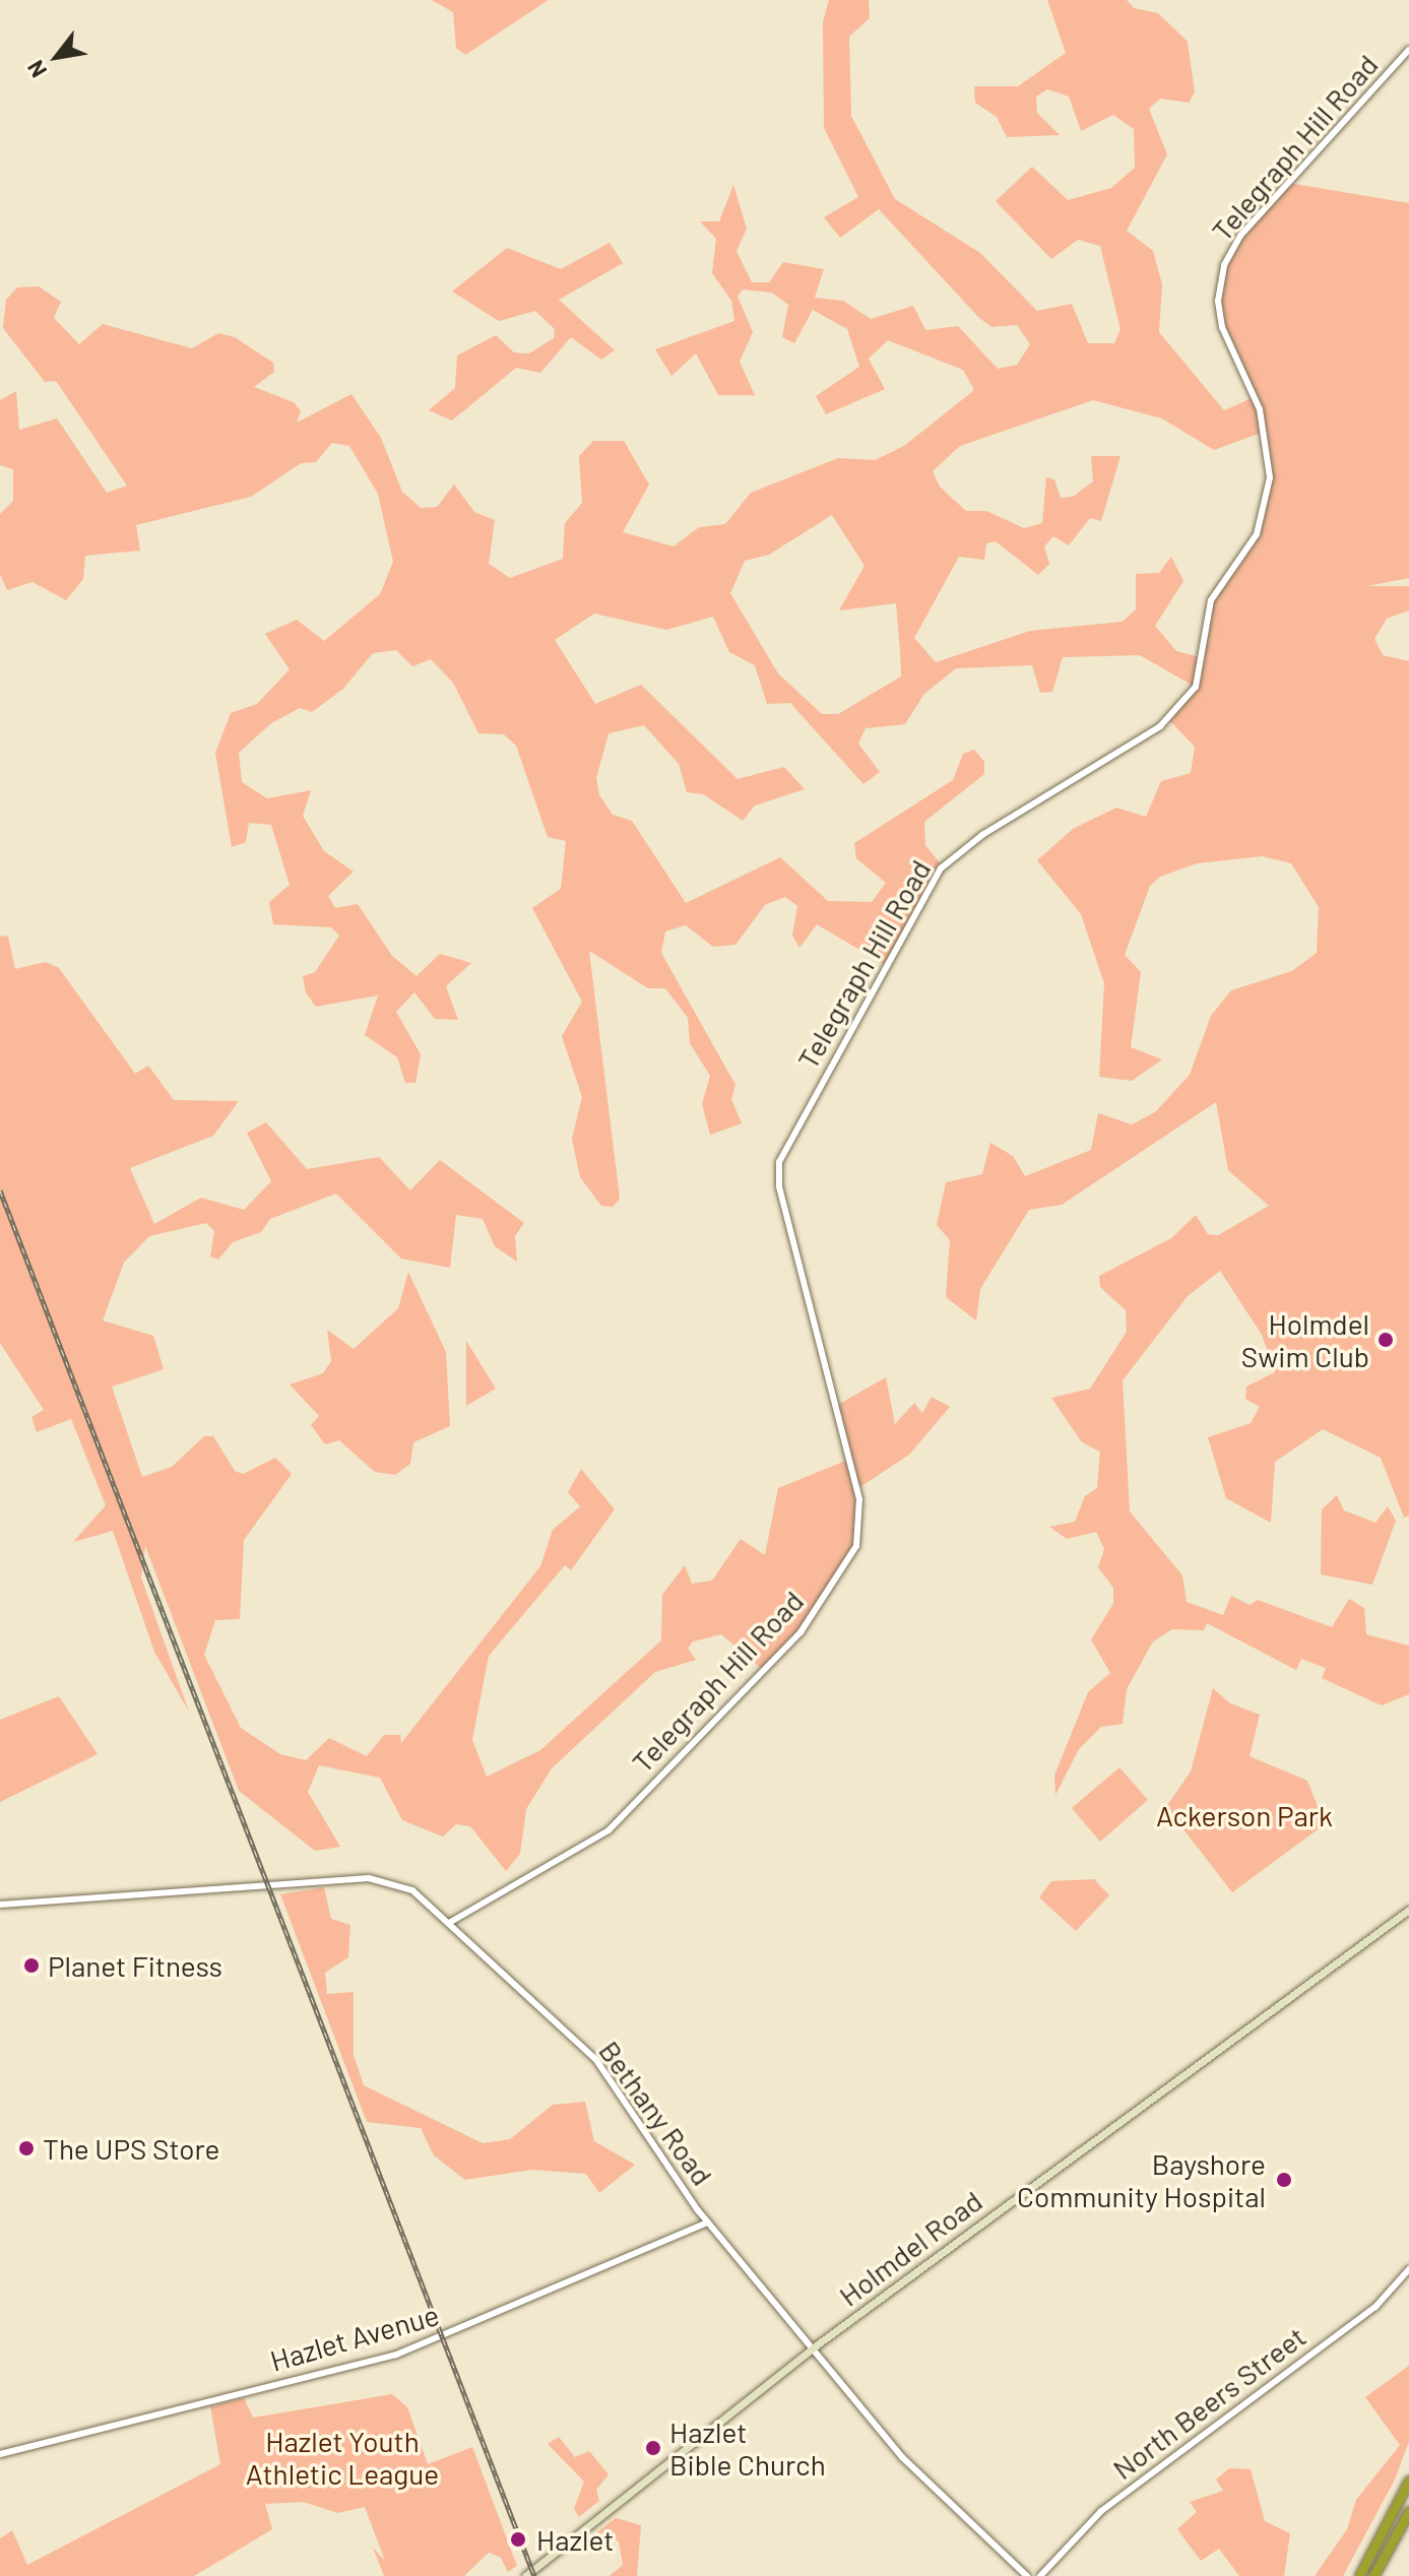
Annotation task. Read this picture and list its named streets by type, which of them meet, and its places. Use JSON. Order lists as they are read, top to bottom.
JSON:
{
  "streets": {
    "main road": ["Holmdel Road"],
    "street": [
      "Telegraph Hill Road",
      "Bethany Road",
      "Hazlet Avenue",
      "North Beers Street"
    ]
  },
  "crossings": [
    ["Telegraph Hill Road", "Bethany Road"],
    ["Bethany Road", "Holmdel Road"],
    ["Bethany Road", "Hazlet Avenue"]
  ],
  "parks": ["Ackerson Park", "Hazlet Youth Athletic League"],
  "places": [
    "Holmdel Swim Club",
    "Planet Fitness",
    "The UPS Store",
    "Bayshore Community Hospital",
    "Hazlet Bible Church",
    "Hazlet"
  ],
  "north": "bottom left"
}
